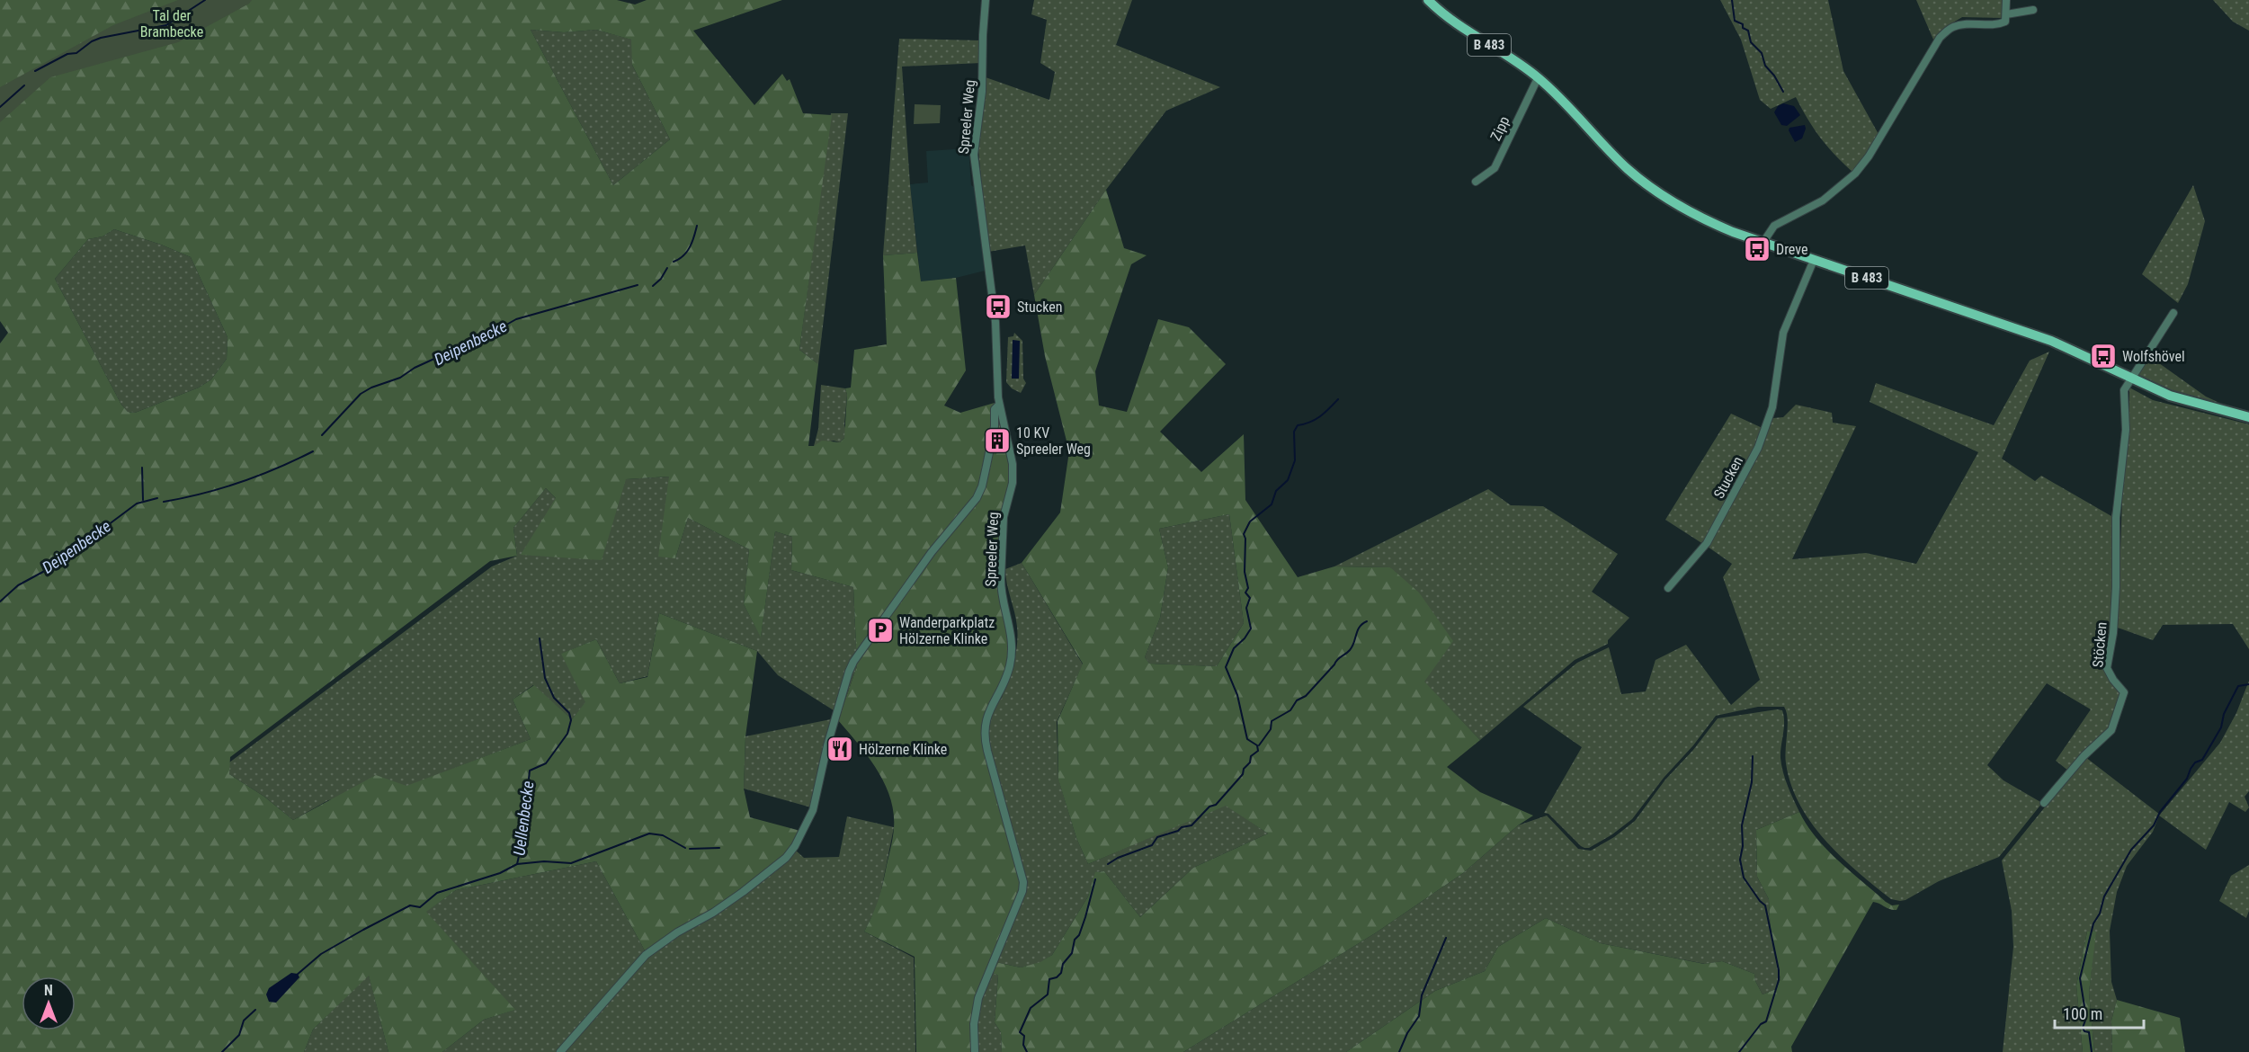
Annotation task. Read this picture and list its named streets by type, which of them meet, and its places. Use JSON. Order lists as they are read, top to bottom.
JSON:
{
  "streets": {
    "main road": ["B 483"],
    "street": [
      "Spreeler Weg",
      "Zipp",
      "Stucken",
      "Stöcken"
    ]
  },
  "crossings": [
    ["B 483", "Zipp"],
    ["B 483", "Stucken"],
    ["B 483", "Stöcken"]
  ],
  "water": ["Deipenbecke", "Uellenbecke"],
  "parks": ["Tal der Brambecke"],
  "places": {
    "bus stop": ["Dreve", "Stucken", "Wolfshövel"],
    "building": ["10 KV Spreeler Weg"],
    "parking": ["Wanderparkplatz Hölzerne Klinke"],
    "restaurant": ["Hölzerne Klinke"]
  },
  "scale_bar": "100 m",
  "north": "top"
}
